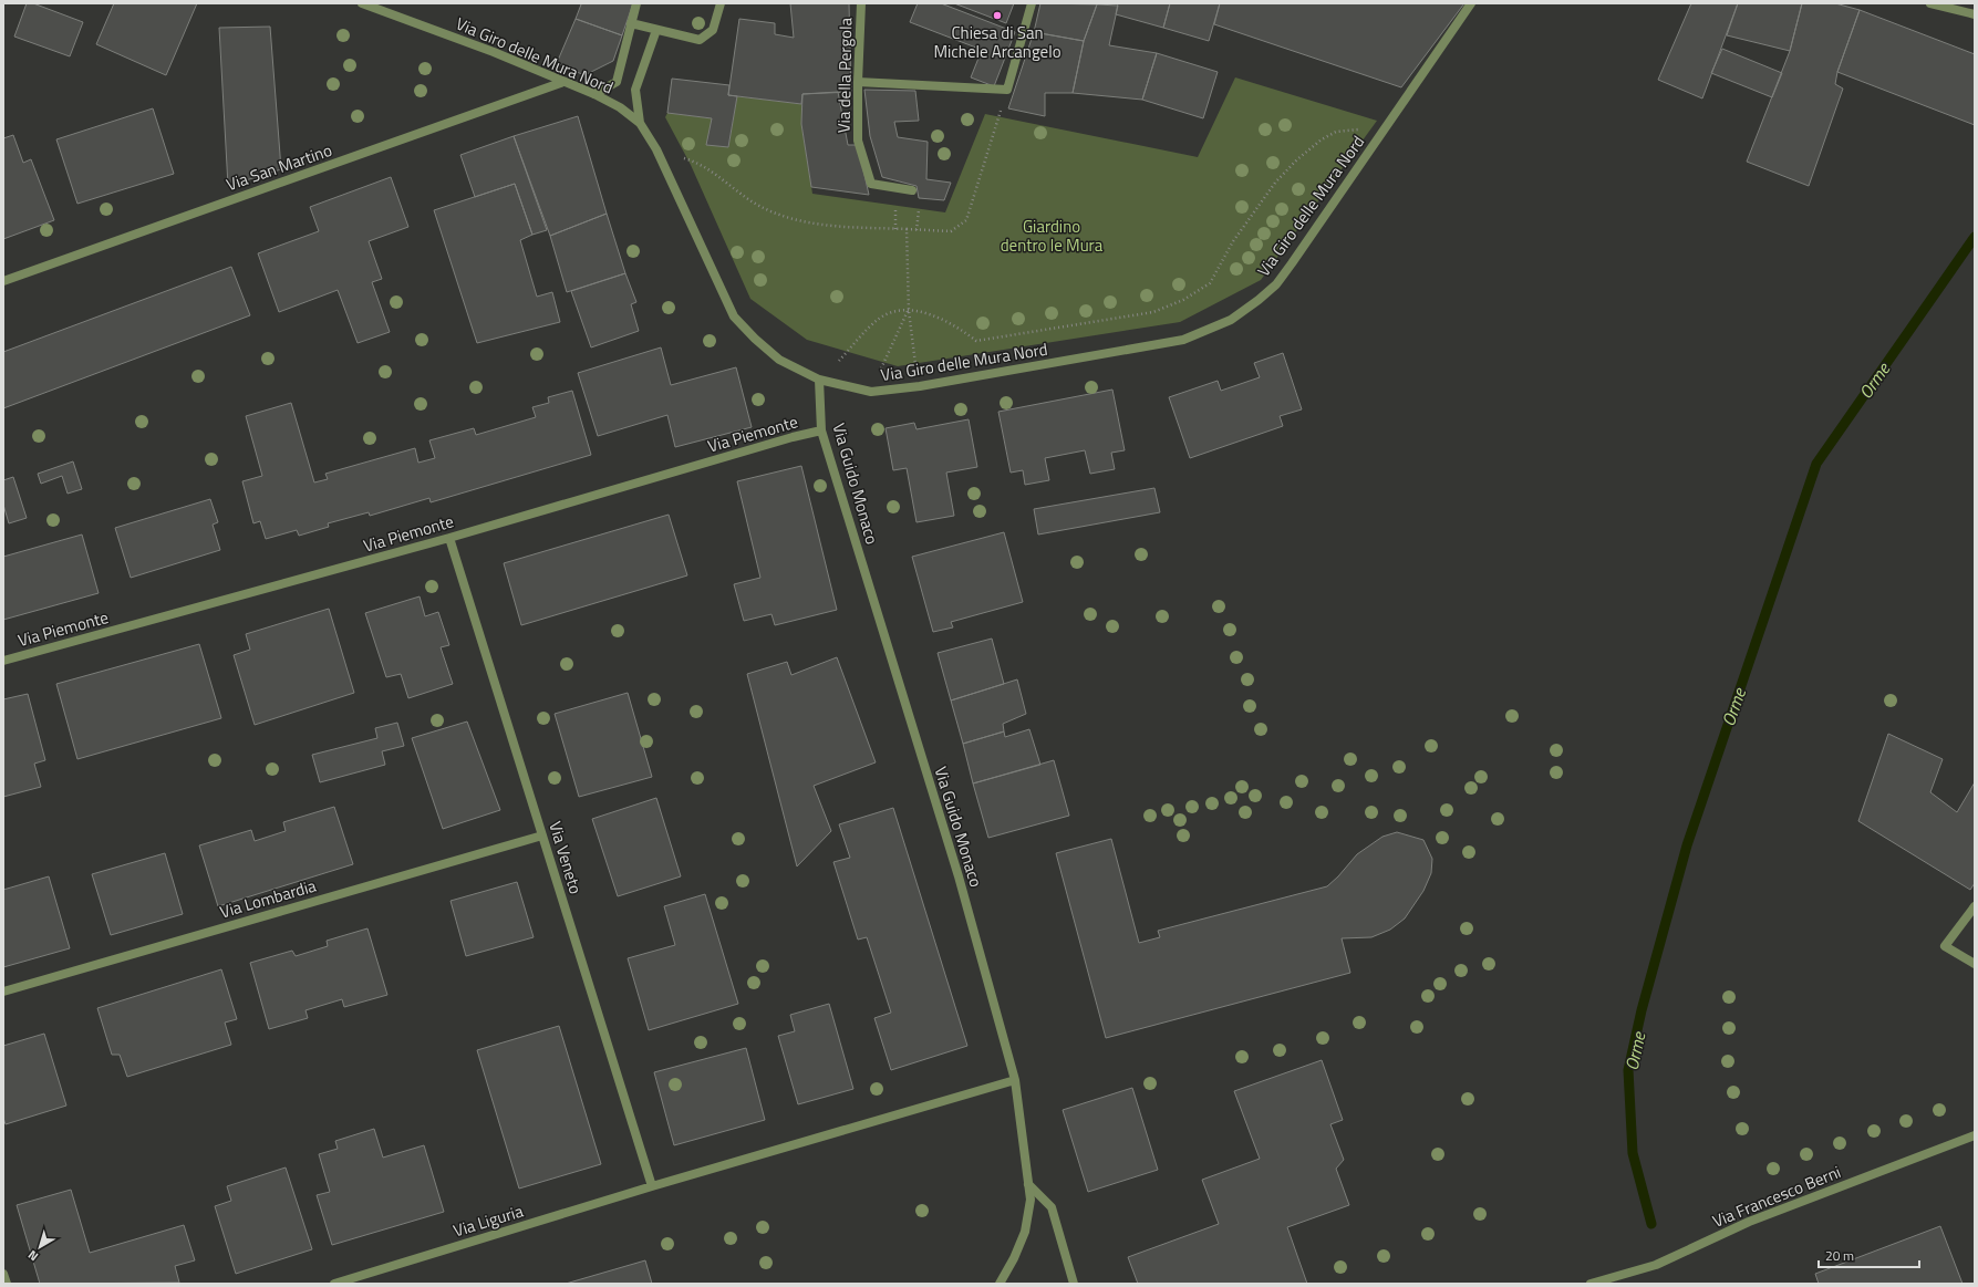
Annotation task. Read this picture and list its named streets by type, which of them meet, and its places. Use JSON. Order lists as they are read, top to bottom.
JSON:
{
  "streets": {
    "street": [
      "Via Giro delle Mura Nord",
      "Via della Pergola",
      "Via San Martino",
      "Via Piemonte",
      "Via Guido Monaco",
      "Via Veneto",
      "Via Lombardia",
      "Via Francesco Berni",
      "Via Liguria"
    ]
  },
  "crossings": [
    ["Via Giro delle Mura Nord", "Via San Martino"],
    ["Via Giro delle Mura Nord", "Via Guido Monaco"],
    ["Via Piemonte", "Via Guido Monaco"],
    ["Via Piemonte", "Via Veneto"],
    ["Via Guido Monaco", "Via Liguria"],
    ["Via Veneto", "Via Lombardia"],
    ["Via Veneto", "Via Liguria"]
  ],
  "water": ["Orme"],
  "parks": ["Giardino dentro le Mura"],
  "places": ["Chiesa di San Michele Arcangelo"],
  "scale_bar": "20 m",
  "north": "bottom left"
}
